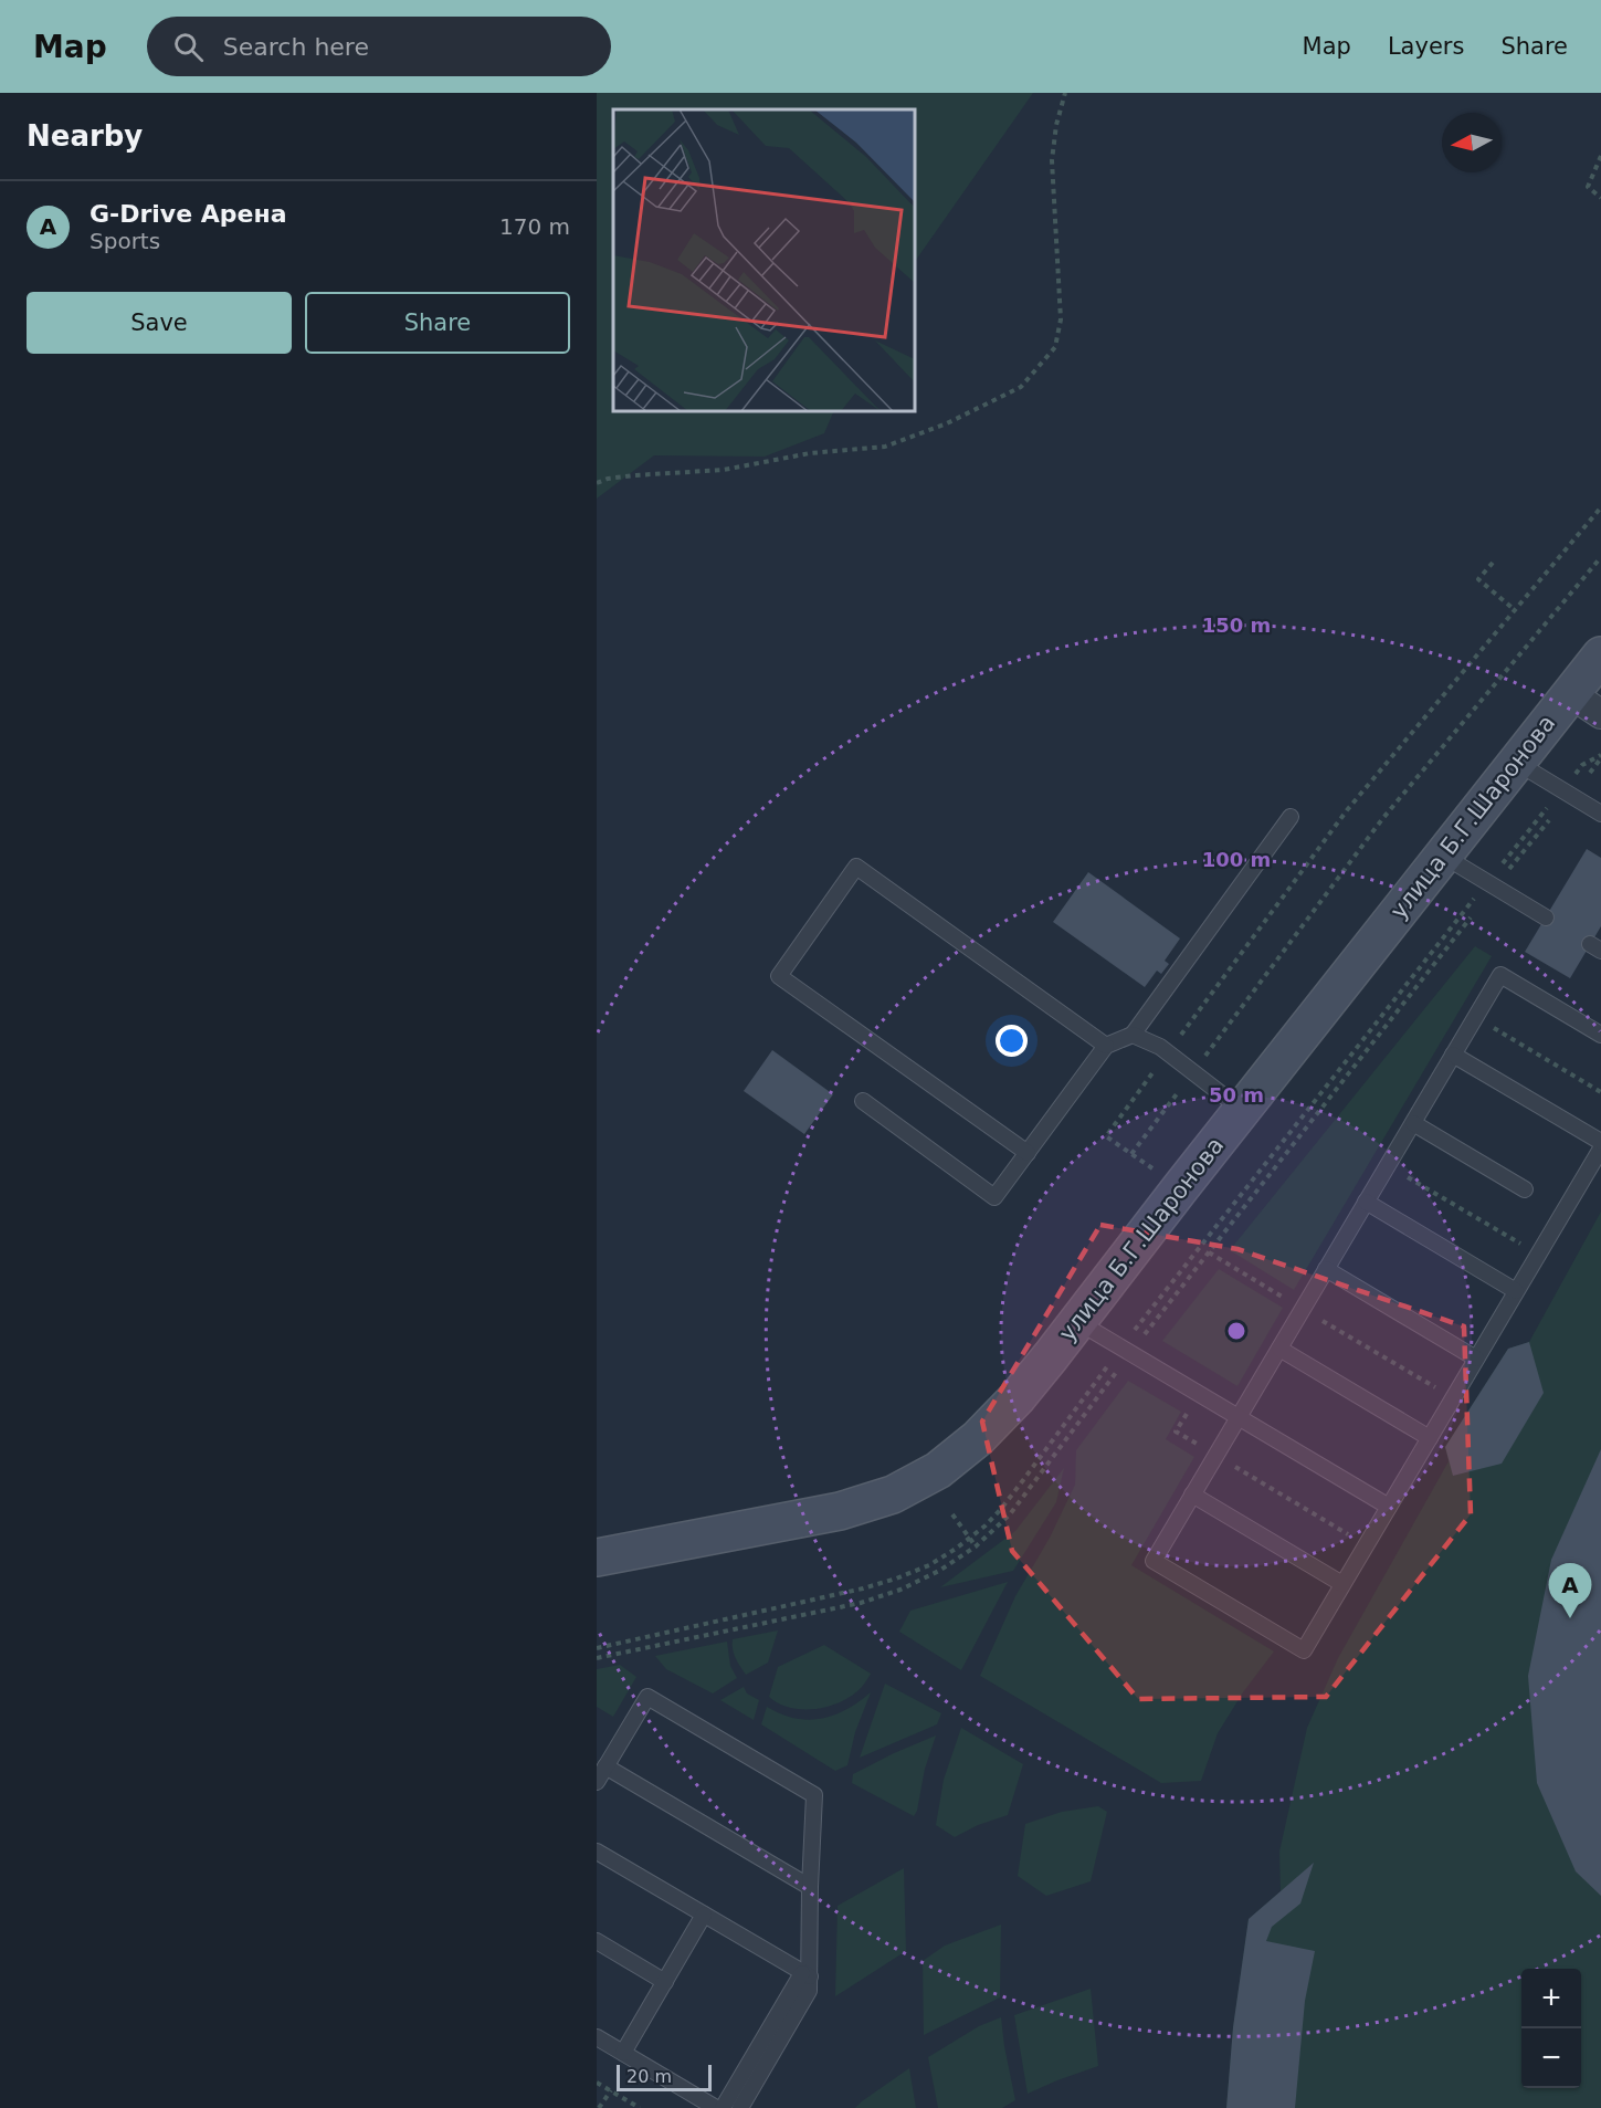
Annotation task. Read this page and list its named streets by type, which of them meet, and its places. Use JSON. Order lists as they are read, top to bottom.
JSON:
{
  "streets": {
    "main road": ["улица Б.Г.Шаронова"]
  },
  "scale_bar": "20 m",
  "north": "left",
  "page": {
    "header": "Map",
    "search": "Search here",
    "nav": ["Map", "Layers", "Share"],
    "heading": "Nearby",
    "list": [
      {
        "mark": "A",
        "name": "G-Drive Арена",
        "note": "Sports",
        "value": "170 m"
      }
    ],
    "buttons": ["Save", "Share"],
    "pins": "A",
    "map_buttons": ["+", "−"],
    "scale": "20 m"
  },
  "rings": ["150 m", "100 m", "50 m"]
}
